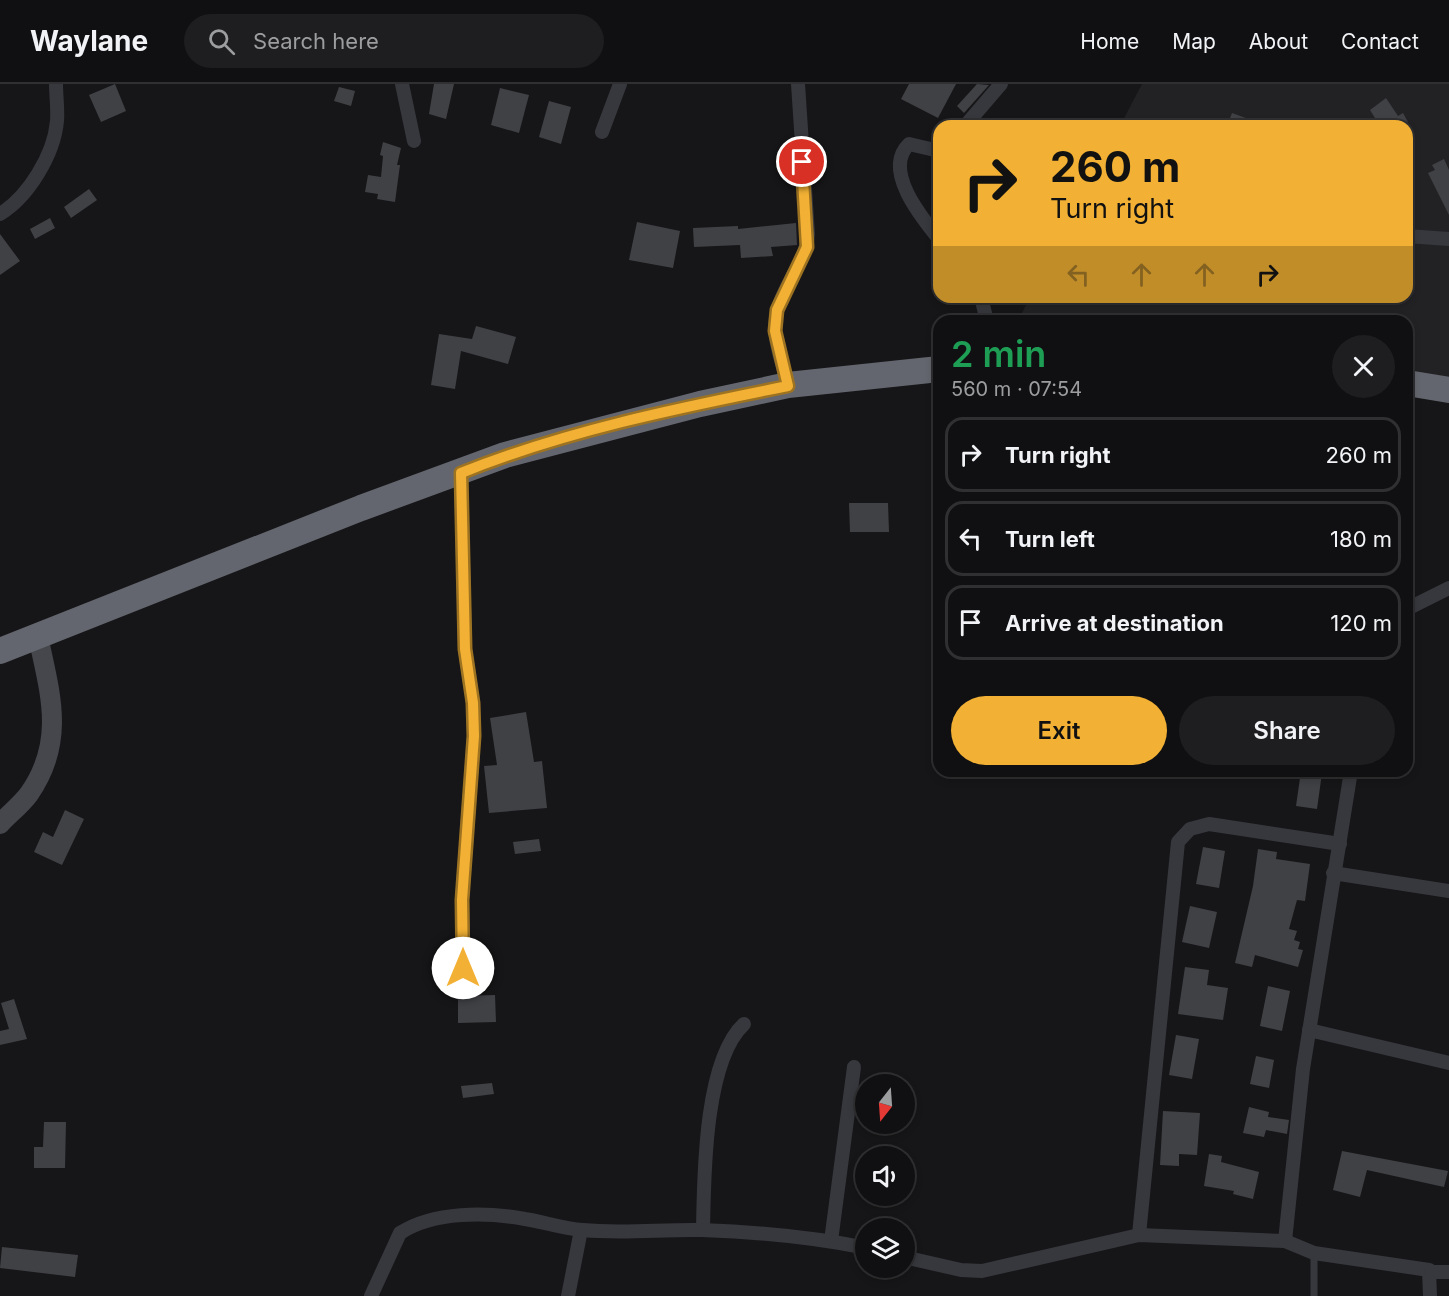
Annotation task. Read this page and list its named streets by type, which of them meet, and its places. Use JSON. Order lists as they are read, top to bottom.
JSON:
{
  "north": "bottom",
  "page": {
    "header": "Waylane",
    "search": "Search here",
    "nav": [
      "Home",
      "Map",
      "About",
      "Contact"
    ],
    "turn": ["260 m", "Turn right"],
    "heading": ["2 min", "560 m · 07:54"],
    "list": [
      {
        "name": "Turn right",
        "value": "260 m"
      },
      {
        "name": "Turn left",
        "value": "180 m"
      },
      {
        "name": "Arrive at destination",
        "value": "120 m"
      }
    ],
    "buttons": ["Exit", "Share"]
  }
}
